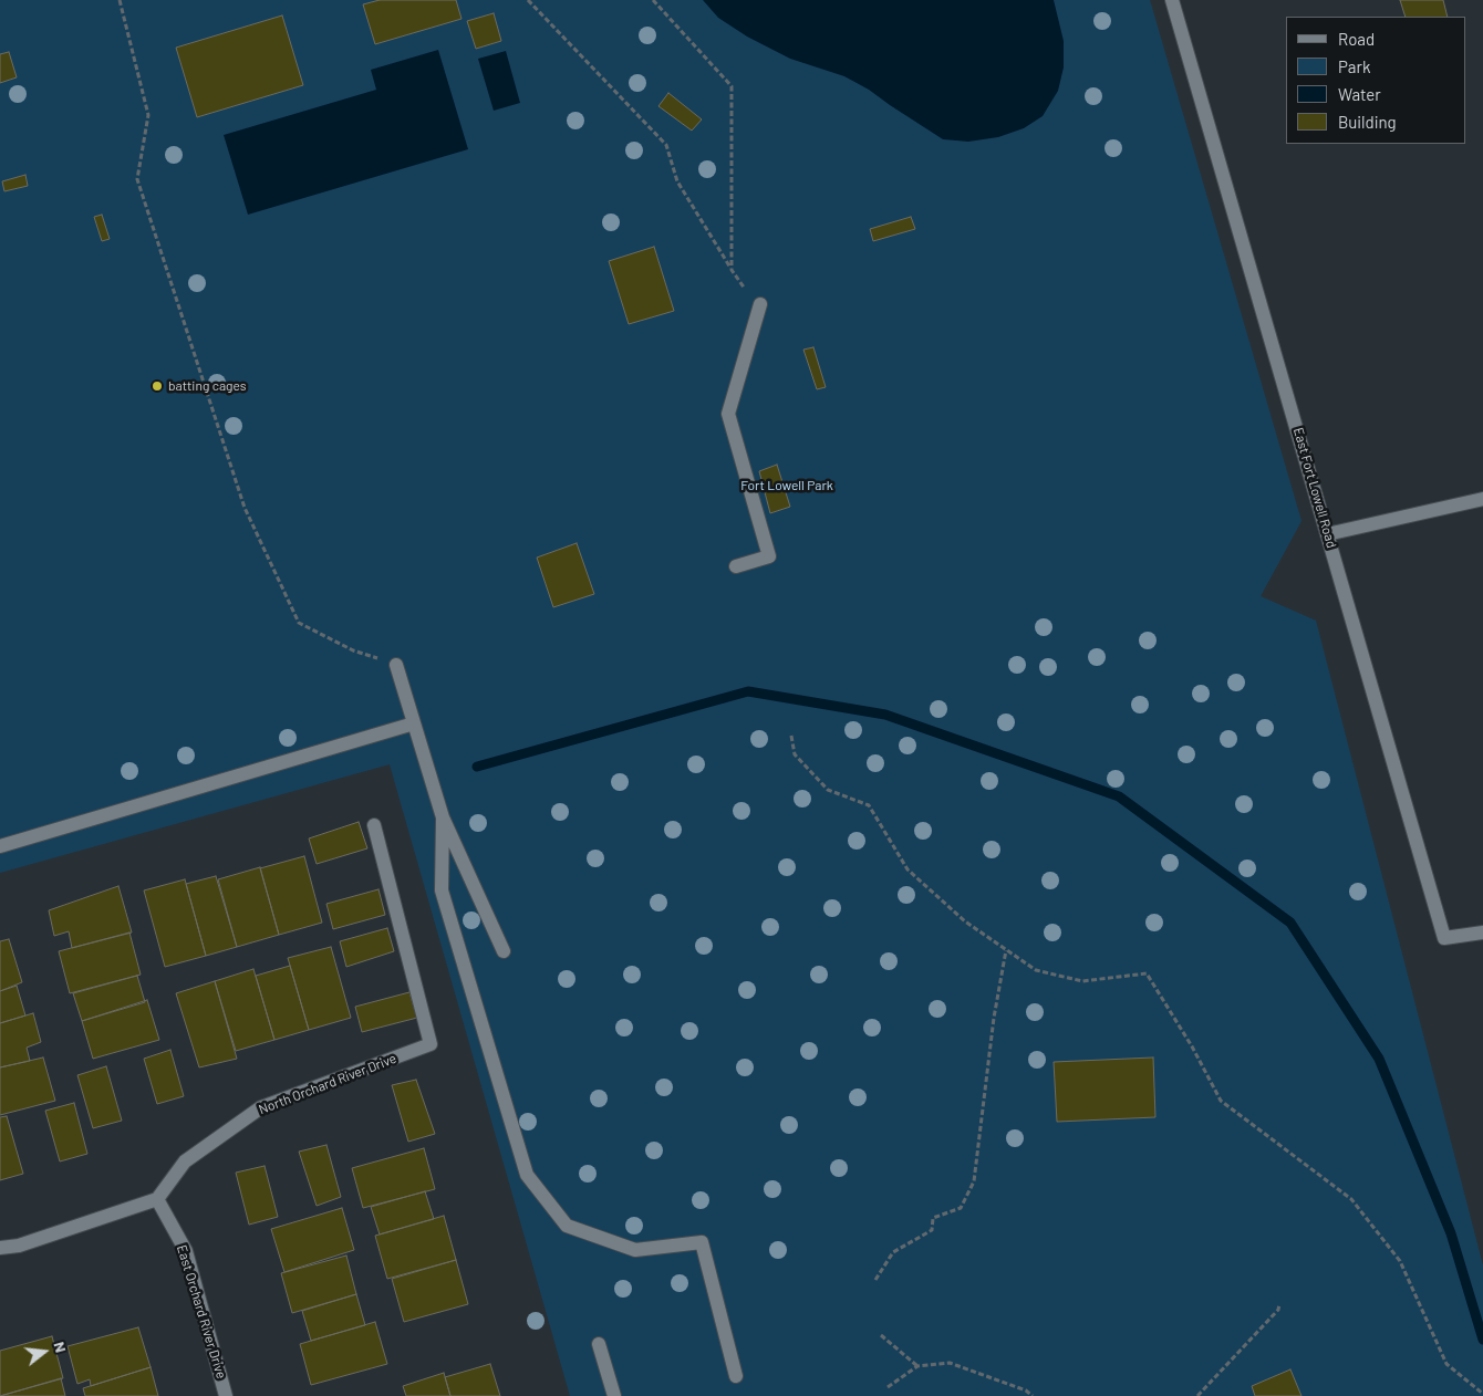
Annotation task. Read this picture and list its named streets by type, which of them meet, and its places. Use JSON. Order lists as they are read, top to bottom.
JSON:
{
  "streets": {
    "street": ["East Fort Lowell Road", "North Orchard River Drive", "East Orchard River Drive"]
  },
  "crossings": [
    ["North Orchard River Drive", "East Orchard River Drive"]
  ],
  "parks": ["Fort Lowell Park"],
  "places": ["batting cages"],
  "legend": [
    "Road",
    "Park",
    "Water",
    "Building"
  ],
  "north": "right"
}
